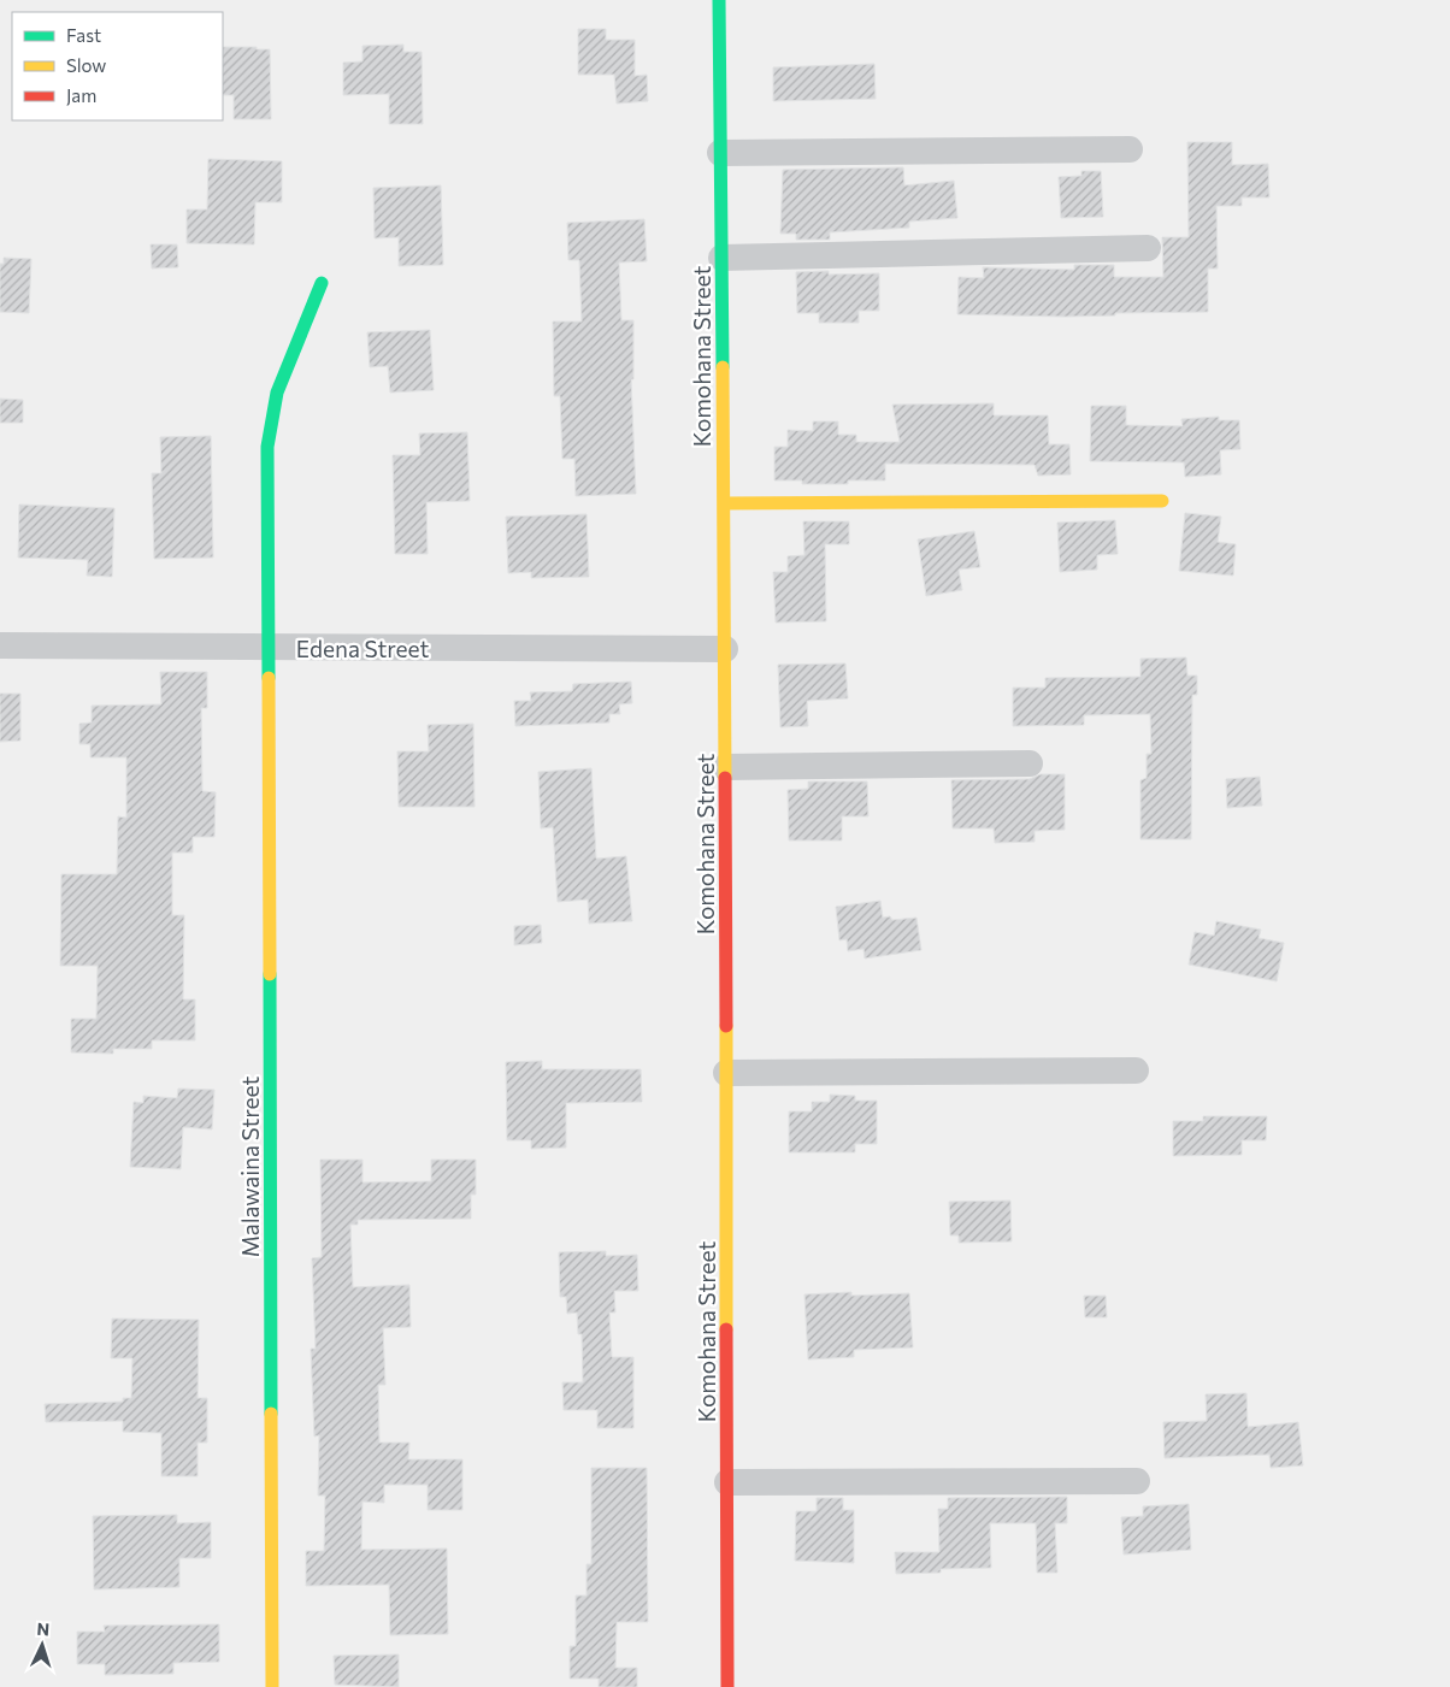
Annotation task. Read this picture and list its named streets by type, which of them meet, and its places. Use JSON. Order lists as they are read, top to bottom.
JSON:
{
  "streets": {
    "street": ["Komohana Street", "Edena Street", "Malawaina Street"]
  },
  "crossings": [
    ["Komohana Street", "Edena Street"],
    ["Edena Street", "Malawaina Street"]
  ],
  "legend": ["Fast", "Slow", "Jam"],
  "north": "top"
}
